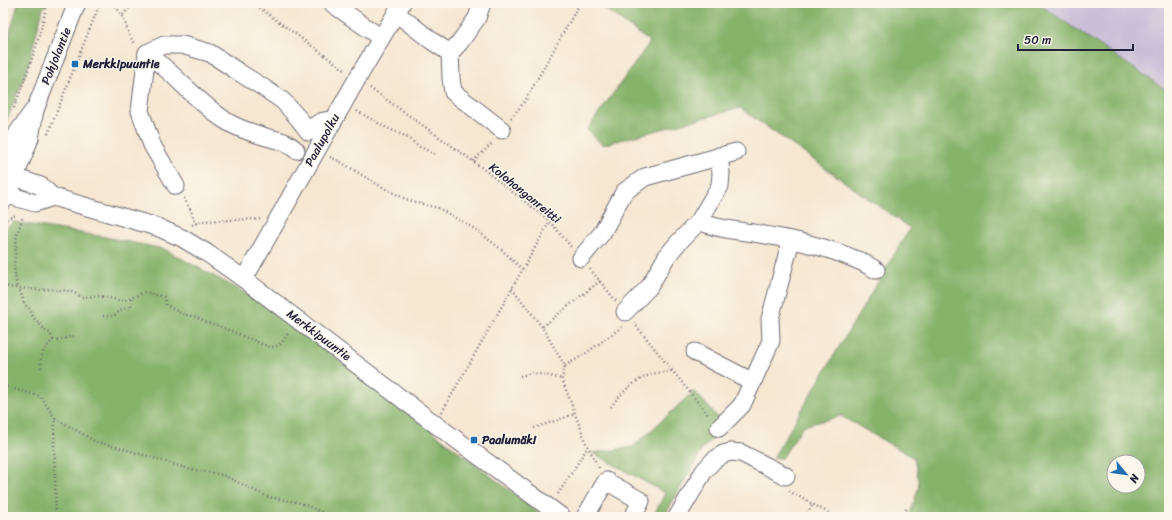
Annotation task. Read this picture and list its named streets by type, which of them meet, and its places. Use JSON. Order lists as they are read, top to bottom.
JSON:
{
  "streets": {
    "street": ["Pohjolantie", "Paalupolku", "Merkkipuuntie"],
    "path": ["Kolohonganreitti"]
  },
  "crossings": [
    ["Pohjolantie", "Merkkipuuntie"],
    ["Paalupolku", "Kolohonganreitti"],
    ["Paalupolku", "Merkkipuuntie"]
  ],
  "places": {
    "transit": ["Merkkipuuntie", "Paalumäki"]
  },
  "scale_bar": "50 m",
  "north": "bottom right"
}
